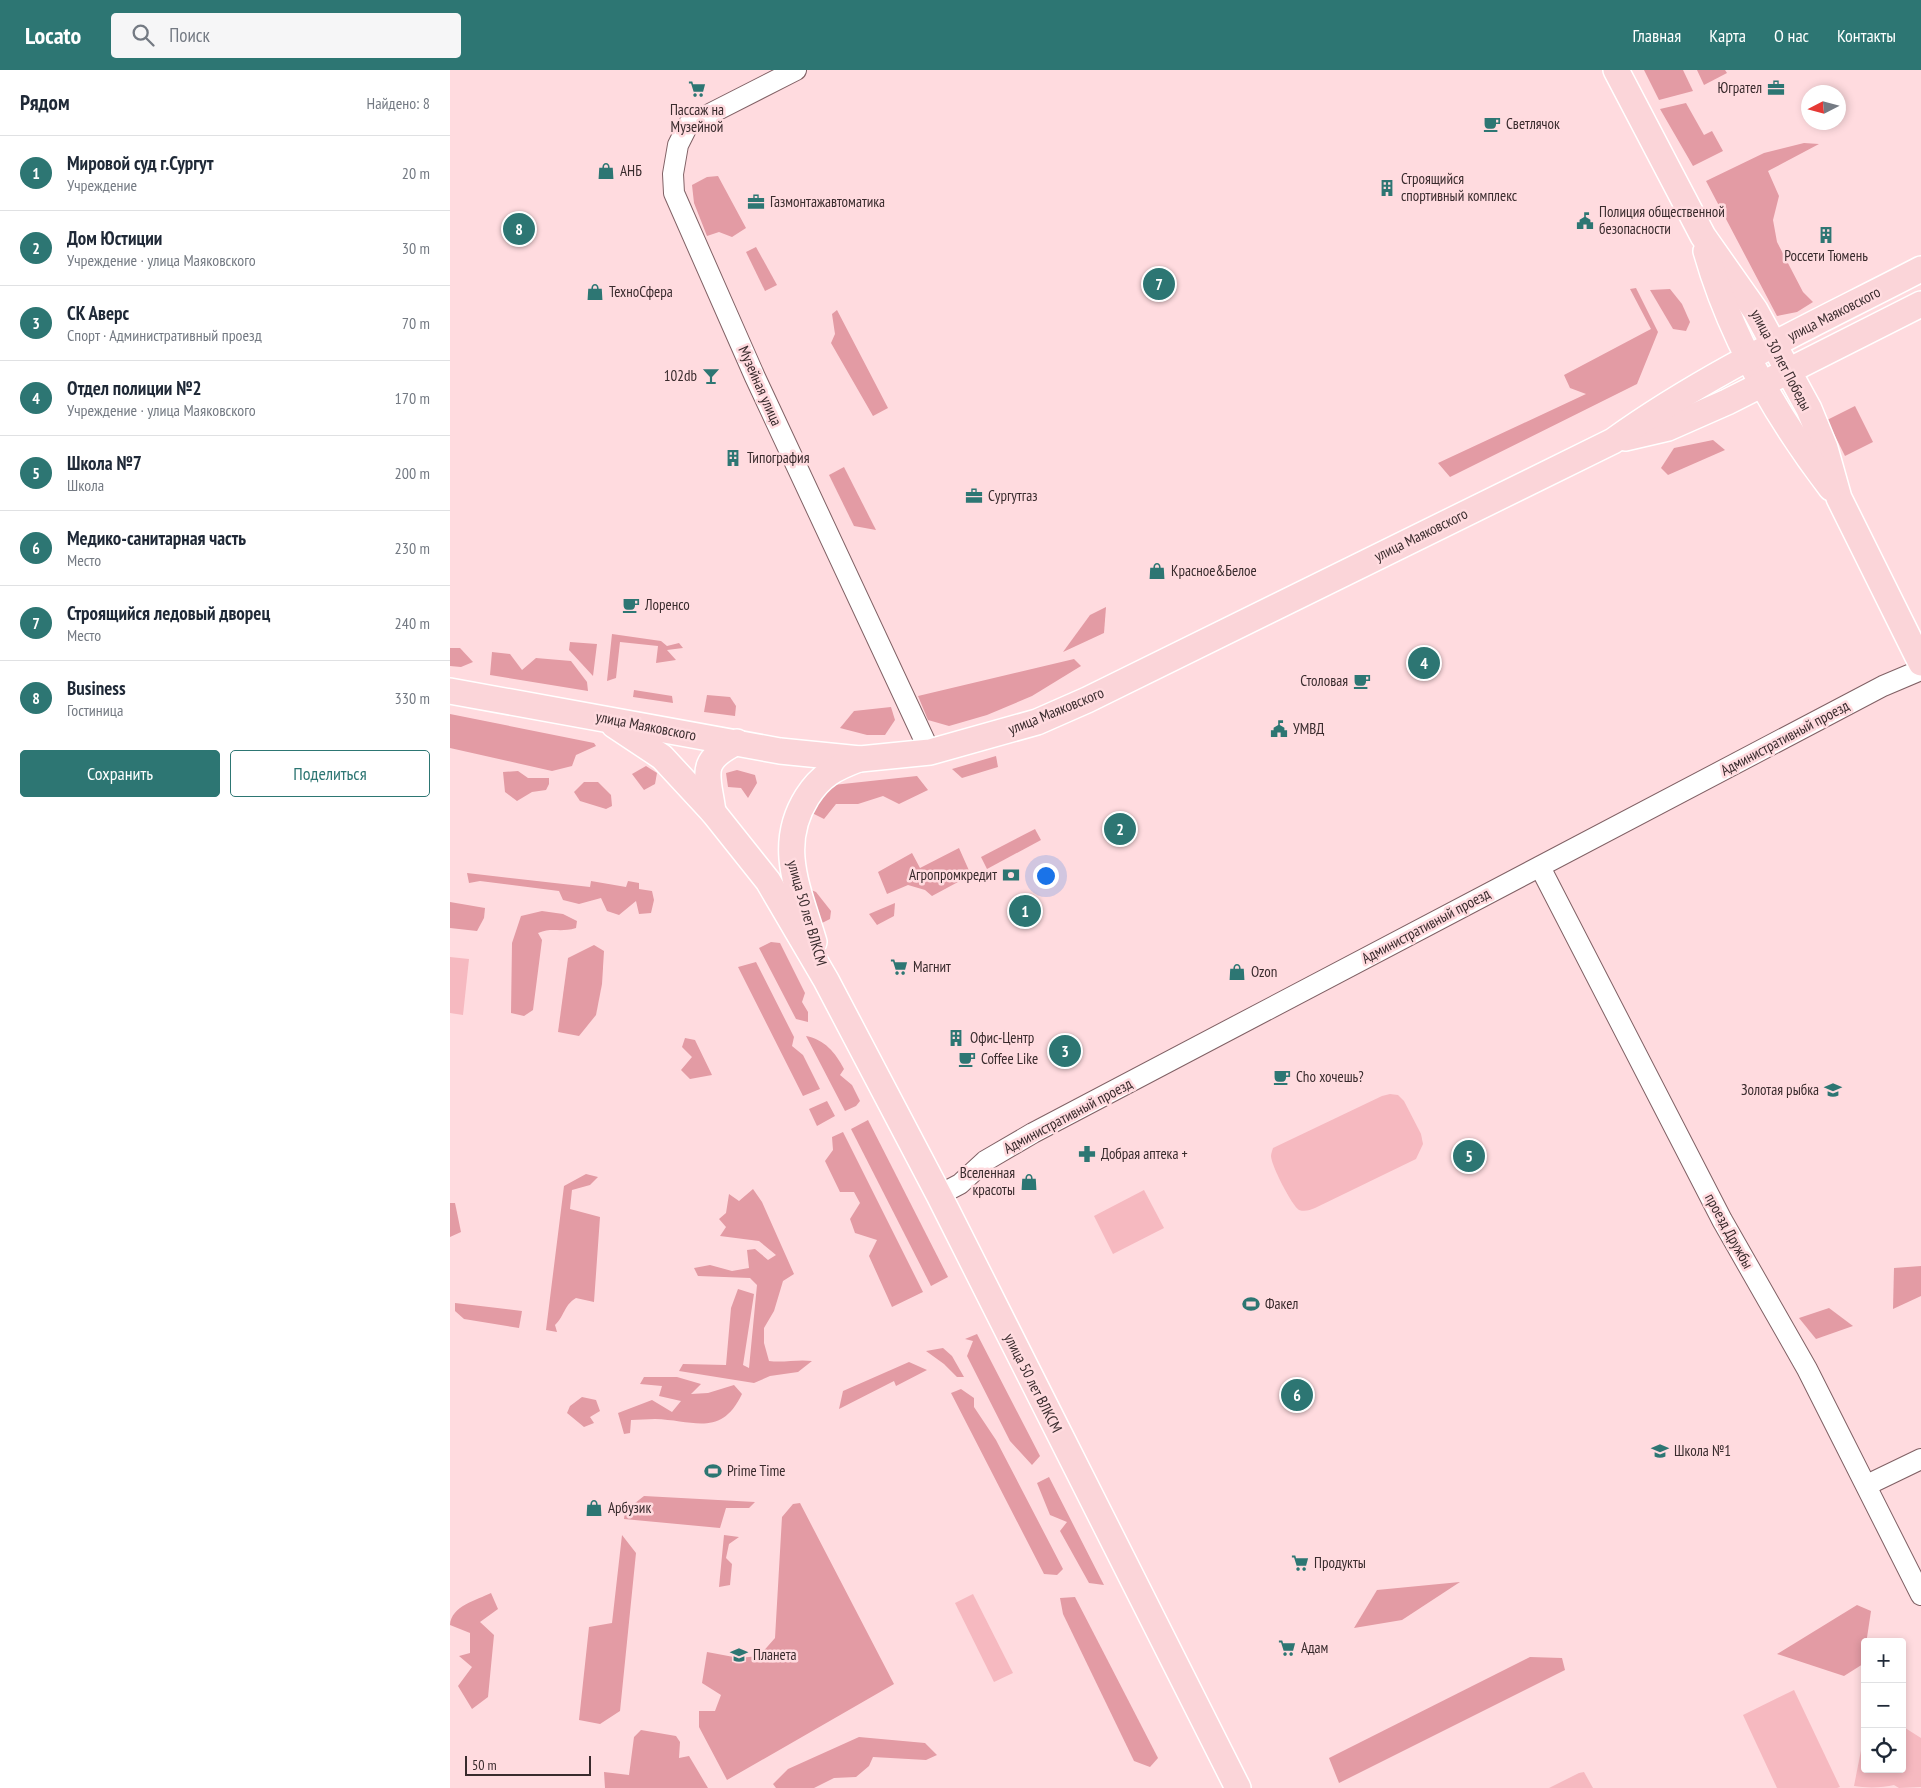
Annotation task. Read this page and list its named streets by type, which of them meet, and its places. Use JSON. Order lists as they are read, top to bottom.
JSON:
{
  "streets": {
    "main road": ["улица Маяковского", "улица 30 лет Победы", "улица 50 лет ВЛКСМ"],
    "street": ["Музейная улица", "Административный проезд", "проезд Дружбы"]
  },
  "crossings": [
    ["улица Маяковского", "улица 30 лет Победы"],
    ["улица Маяковского", "Музейная улица"],
    ["улица Маяковского", "улица 50 лет ВЛКСМ"],
    ["Административный проезд", "улица 50 лет ВЛКСМ"],
    ["Административный проезд", "проезд Дружбы"]
  ],
  "places": {
    "office": ["Югрател", "Газмонтажавтоматика", "Сургутгаз"],
    "supermarket": [
      "Пассаж на Музейной",
      "Магнит",
      "Продукты",
      "Адам"
    ],
    "cafe": [
      "Светлячок",
      "Лоренсо",
      "Столовая",
      "Coffee Like",
      "Cho хочешь?"
    ],
    "shop": [
      "АНБ",
      "ТехноСфера",
      "Красное&Белое",
      "Ozon",
      "Вселенная красоты",
      "Арбузик"
    ],
    "building": [
      "Строящийся спортивный комплекс",
      "Россети Тюмень",
      "Типография",
      "Офис-Центр"
    ],
    "public building": ["Полиция общественной безопасности", "УМВД"],
    "bar": ["102db"],
    "bank": ["Агропромкредит"],
    "school or university": ["Золотая рыбка", "Школа №1", "Планета"],
    "pharmacy": ["Добрая аптека +"],
    "sports": ["Факел", "Prime Time"]
  },
  "scale_bar": "50 m",
  "north": "left",
  "page": {
    "header": "Locato",
    "search": "Поиск",
    "nav": [
      "Главная",
      "Карта",
      "О нас",
      "Контакты"
    ],
    "heading": ["Рядом", "Найдено: 8"],
    "list": [
      {
        "mark": "1",
        "name": "Мировой суд г.Сургут",
        "note": "Учреждение",
        "value": "20 m"
      },
      {
        "mark": "2",
        "name": "Дом Юстиции",
        "note": "Учреждение · улица Маяковского",
        "value": "30 m"
      },
      {
        "mark": "3",
        "name": "СК Аверс",
        "note": "Спорт · Административный проезд",
        "value": "70 m"
      },
      {
        "mark": "4",
        "name": "Отдел полиции №2",
        "note": "Учреждение · улица Маяковского",
        "value": "170 m"
      },
      {
        "mark": "5",
        "name": "Школа №7",
        "note": "Школа",
        "value": "200 m"
      },
      {
        "mark": "6",
        "name": "Медико-санитарная часть",
        "note": "Место",
        "value": "230 m"
      },
      {
        "mark": "7",
        "name": "Строящийся ледовый дворец",
        "note": "Место",
        "value": "240 m"
      },
      {
        "mark": "8",
        "name": "Business",
        "note": "Гостиница",
        "value": "330 m"
      }
    ],
    "pins": [
      "8",
      "7",
      "4",
      "2",
      "1",
      "3",
      "5",
      "6"
    ],
    "buttons": ["Сохранить", "Поделиться"],
    "map_buttons": ["+", "−"],
    "scale": "50 m"
  }
}
